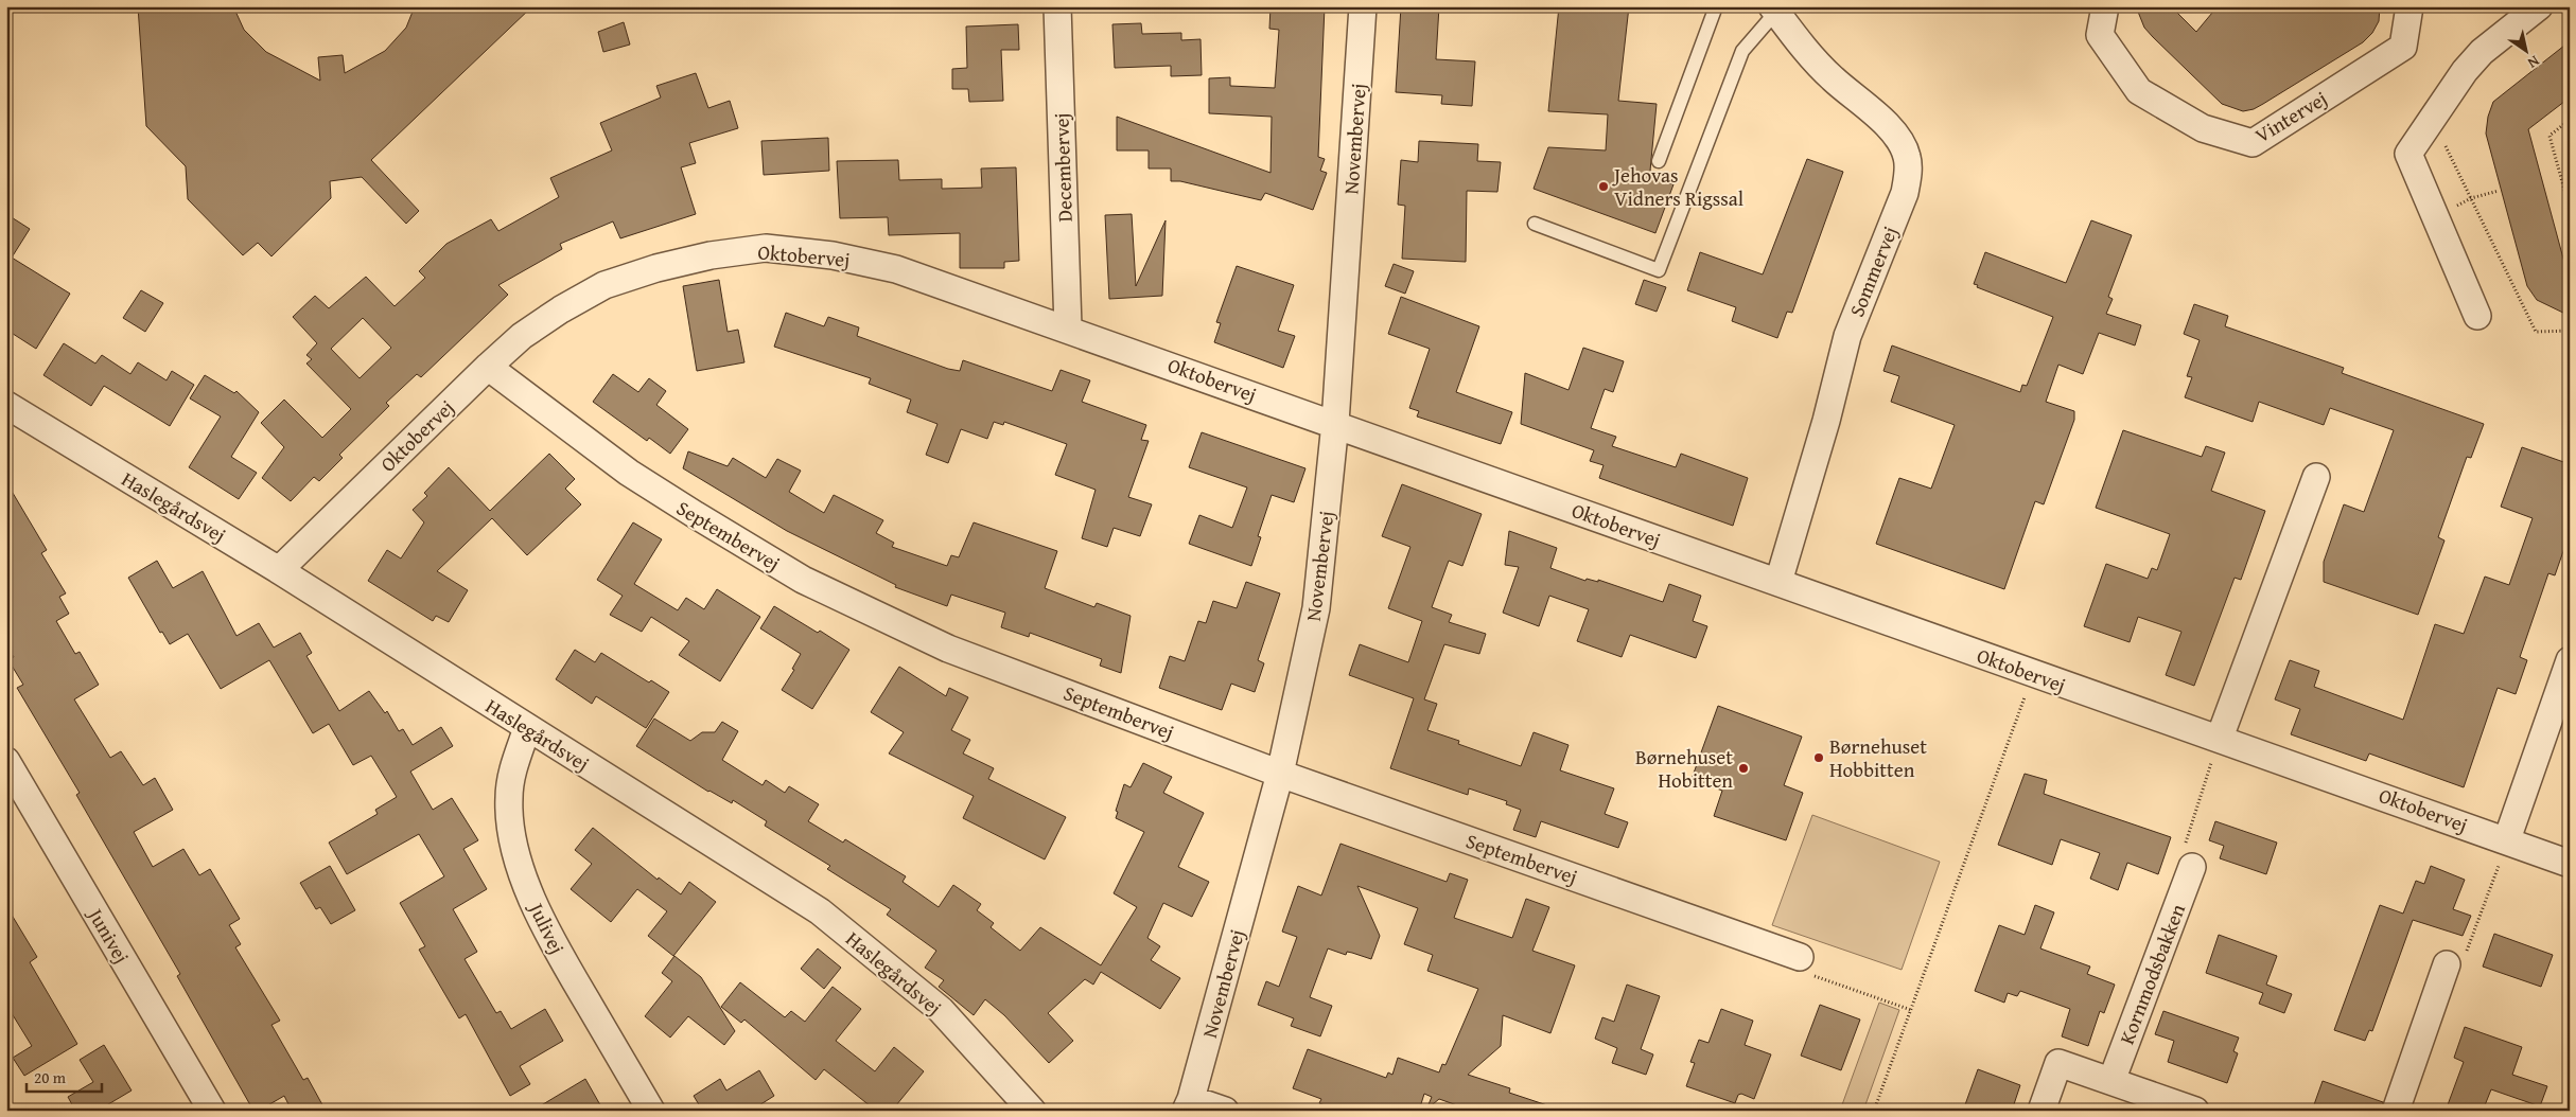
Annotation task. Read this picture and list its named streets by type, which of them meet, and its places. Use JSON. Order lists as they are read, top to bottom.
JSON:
{
  "streets": {
    "street": [
      "Vintervej",
      "Novembervej",
      "Decembervej",
      "Oktobervej",
      "Sommervej",
      "Haslegårdsvej",
      "Septembervej",
      "Julivej",
      "Junivej",
      "Kornmodsbakken"
    ]
  },
  "crossings": [
    ["Novembervej", "Oktobervej"],
    ["Novembervej", "Septembervej"],
    ["Decembervej", "Oktobervej"],
    ["Oktobervej", "Sommervej"],
    ["Oktobervej", "Haslegårdsvej"],
    ["Oktobervej", "Septembervej"],
    ["Haslegårdsvej", "Julivej"]
  ],
  "places": ["Jehovas Vidners Rigssal", "Børnehuset Hobbitten", "Børnehuset Hobitten"],
  "scale_bar": "20 m",
  "north": "bottom right"
}
